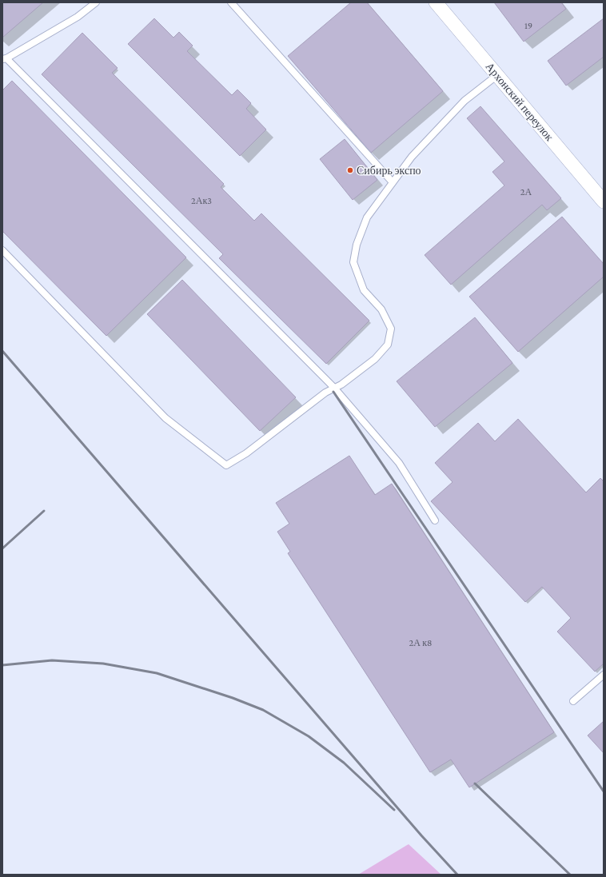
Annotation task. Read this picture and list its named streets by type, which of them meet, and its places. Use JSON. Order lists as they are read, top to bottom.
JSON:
{
  "streets": {
    "street": ["Архонский переулок"]
  },
  "places": ["Сибирь экспо"],
  "house_numbers": [
    "19",
    "2А",
    "2Ак3",
    "2А к8"
  ]
}
